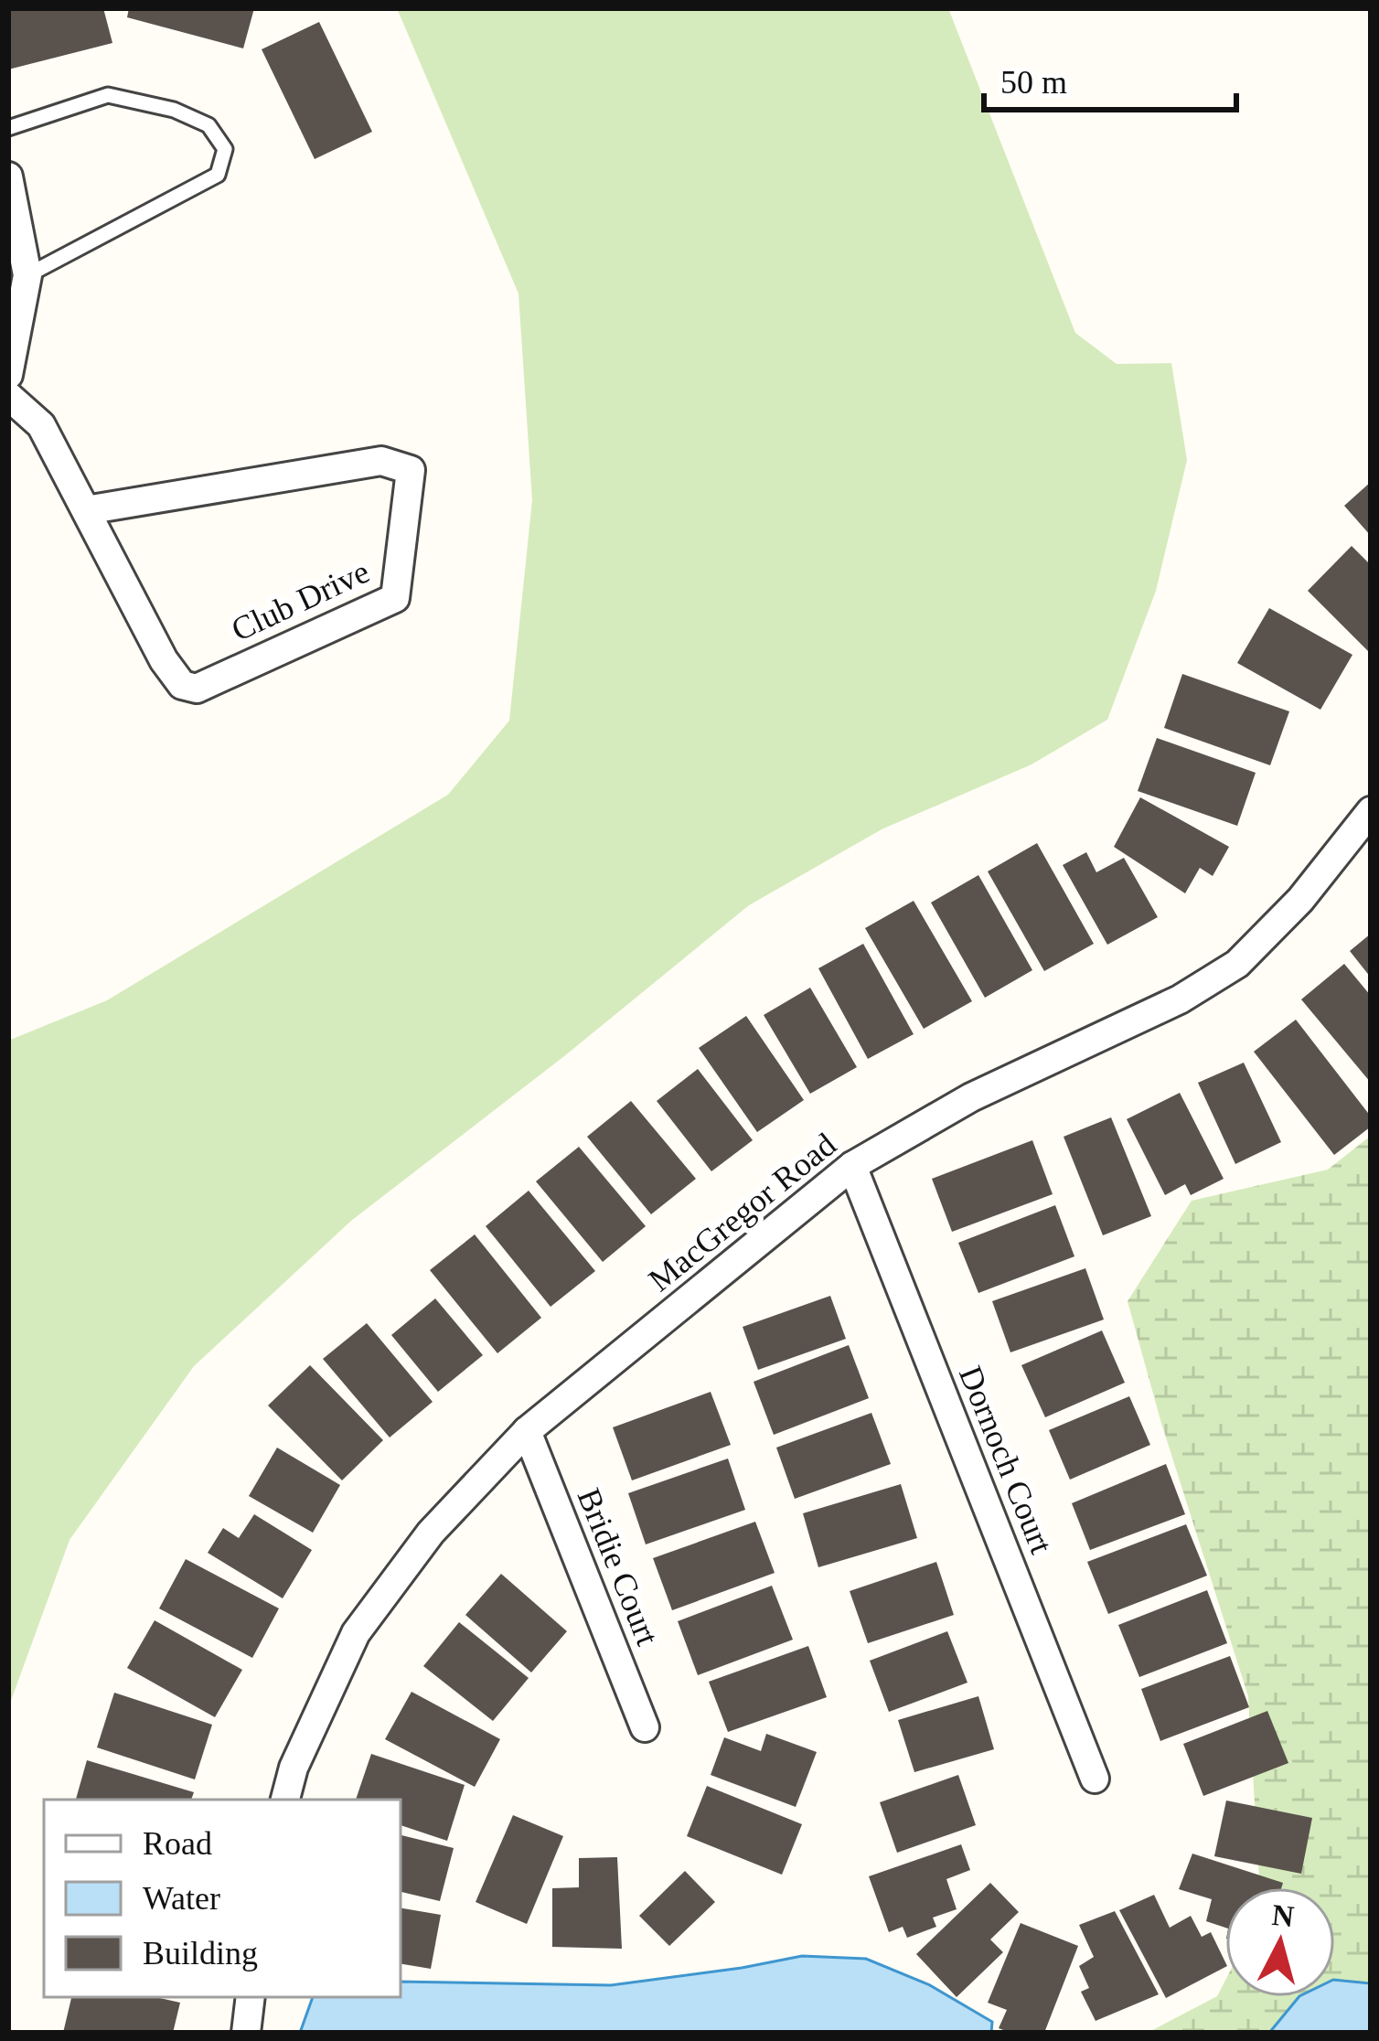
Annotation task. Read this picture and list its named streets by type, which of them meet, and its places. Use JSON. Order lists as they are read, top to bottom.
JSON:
{
  "streets": {
    "street": [
      "Club Drive",
      "MacGregor Road",
      "Dornoch Court",
      "Bridie Court"
    ]
  },
  "crossings": [
    ["MacGregor Road", "Dornoch Court"],
    ["MacGregor Road", "Bridie Court"]
  ],
  "legend": ["Road", "Water", "Building"],
  "scale_bar": "50 m",
  "north": "top"
}
